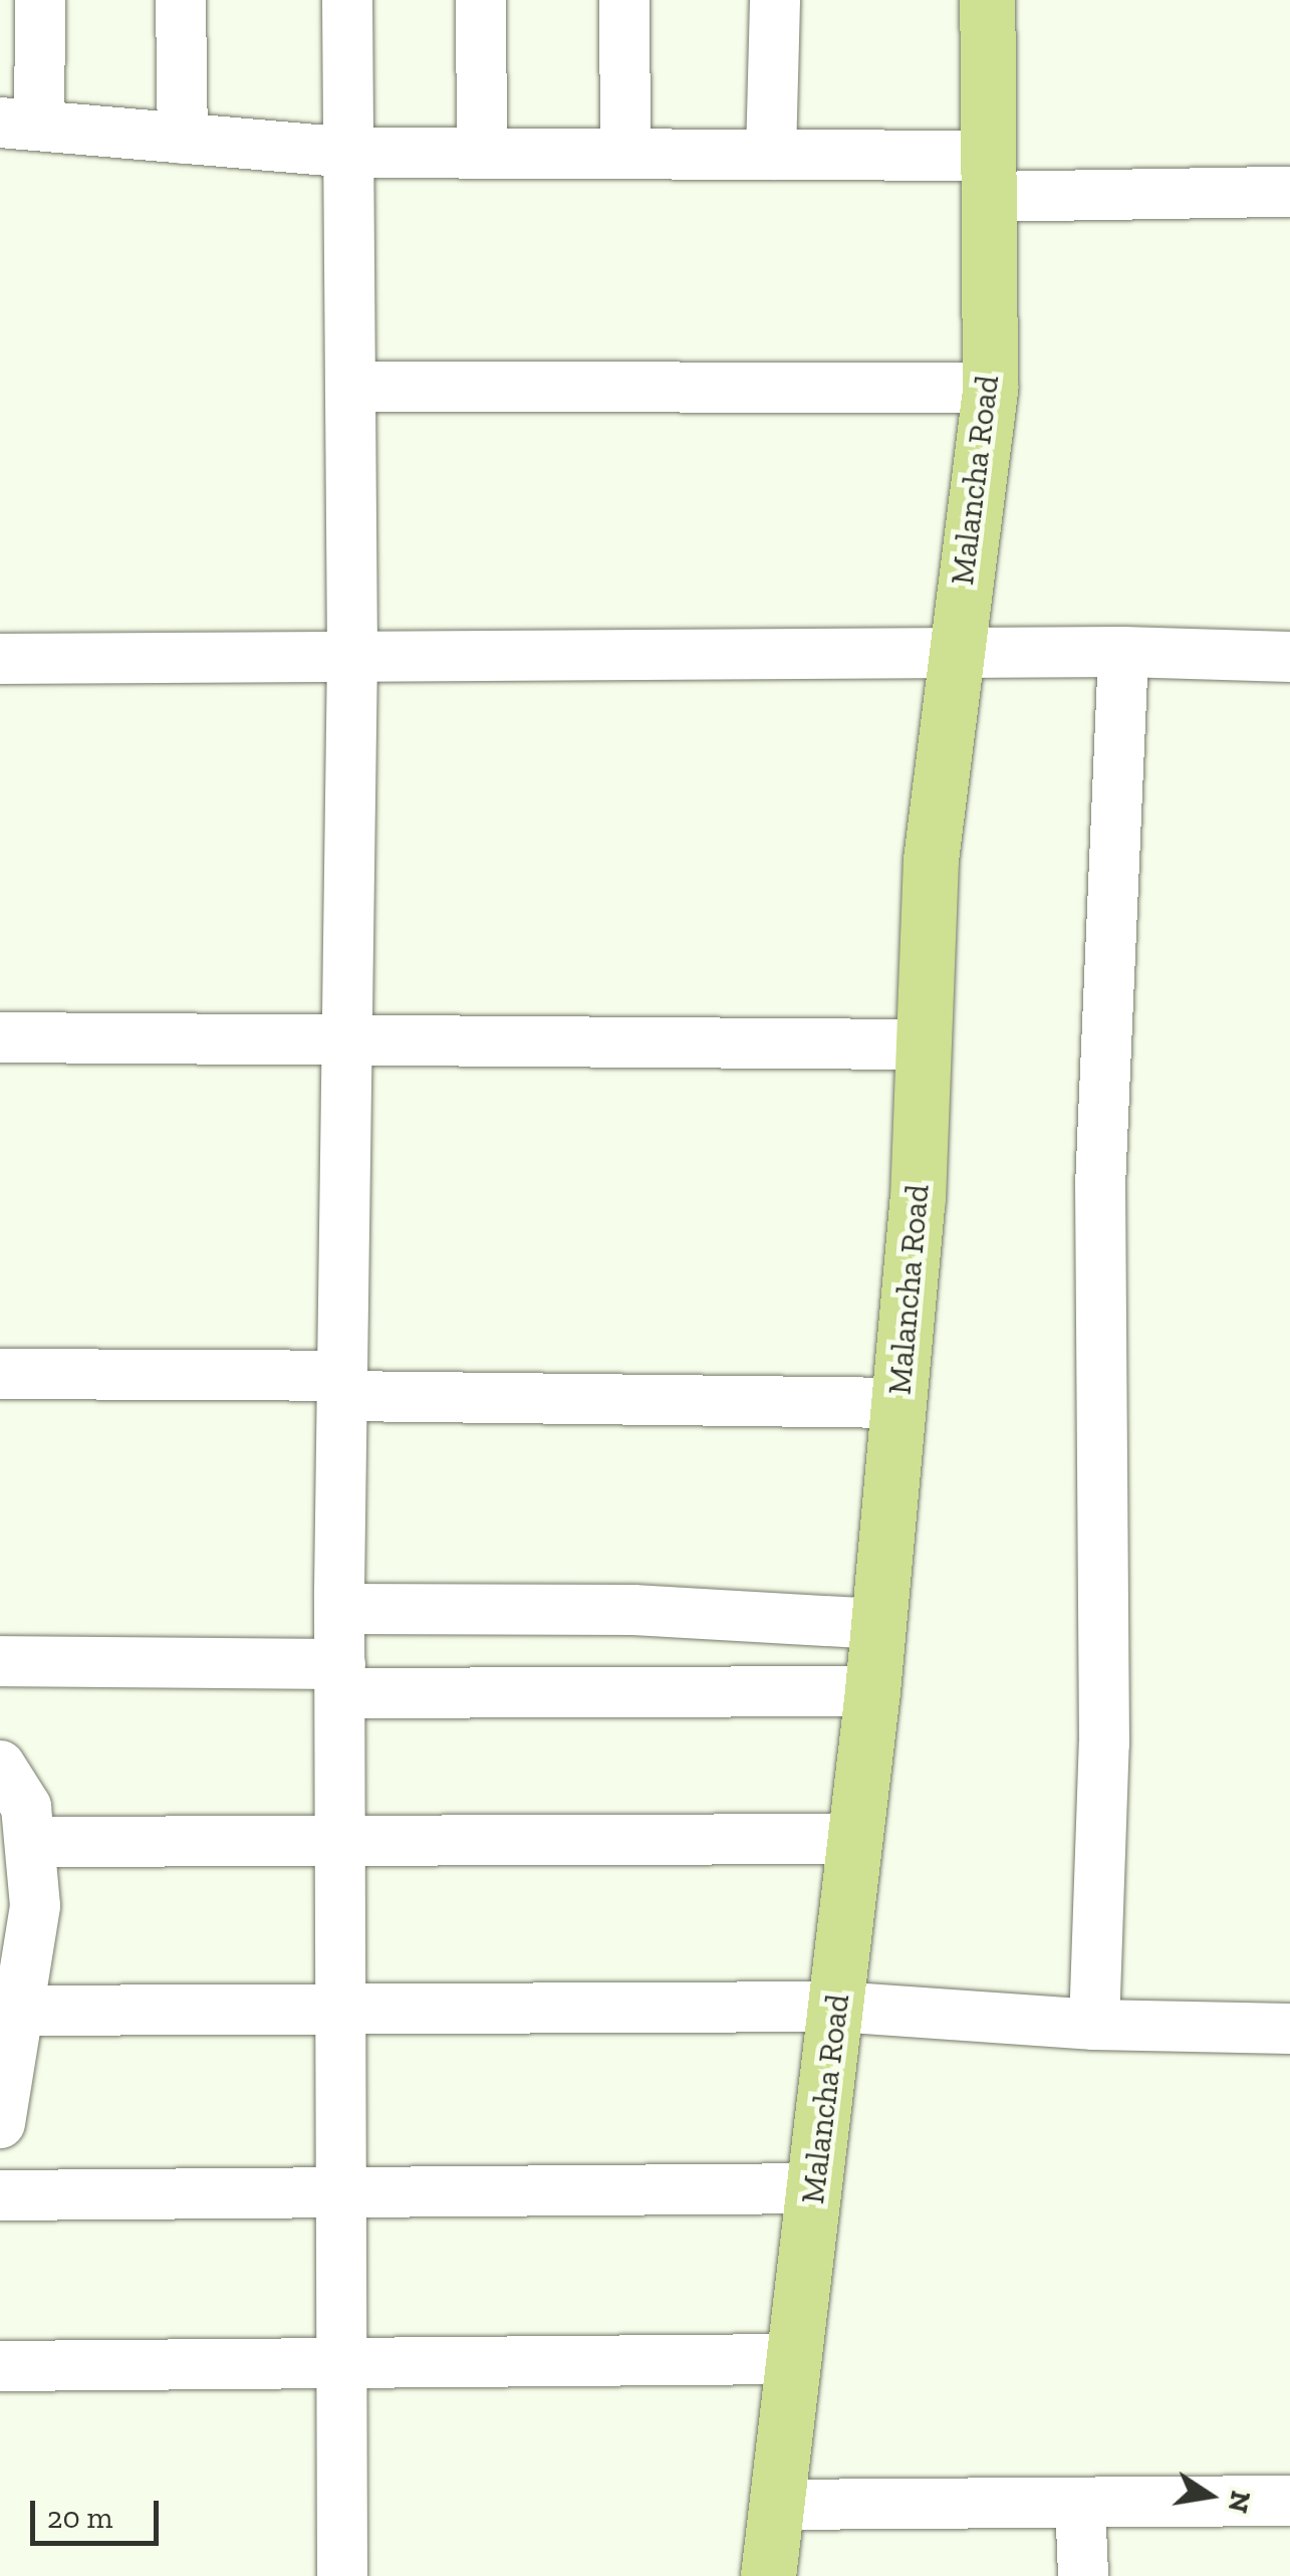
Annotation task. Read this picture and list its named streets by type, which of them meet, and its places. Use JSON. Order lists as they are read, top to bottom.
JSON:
{
  "streets": {
    "main road": ["Malancha Road"]
  },
  "scale_bar": "20 m",
  "north": "right"
}
